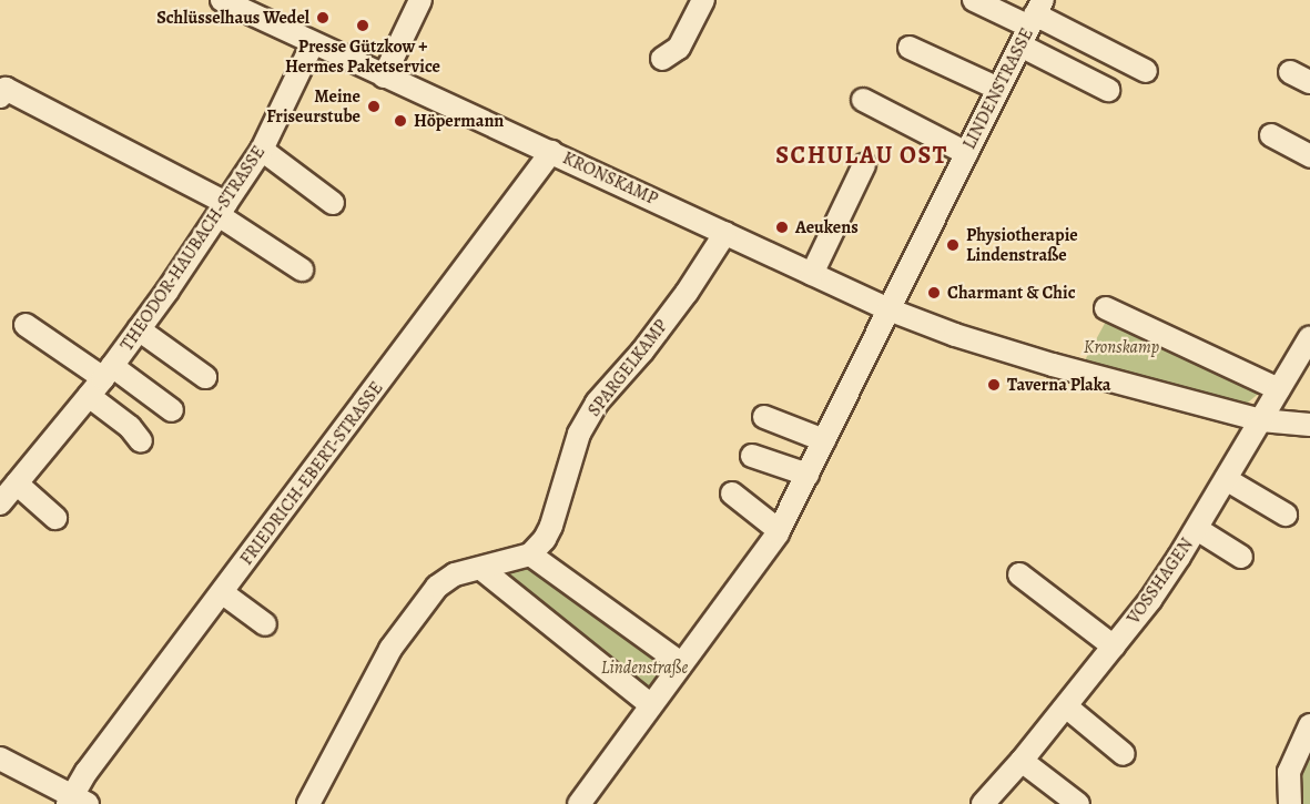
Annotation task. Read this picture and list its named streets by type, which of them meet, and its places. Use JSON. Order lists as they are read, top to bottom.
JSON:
{
  "streets": {
    "street": [
      "LINDENSTRASSE",
      "KRONSKAMP",
      "THEODOR-HAUBACH-STRASSE",
      "SPARGELKAMP",
      "FRIEDRICH-EBERT-STRASSE",
      "VOSSHAGEN"
    ]
  },
  "crossings": [
    ["LINDENSTRASSE", "KRONSKAMP"],
    ["KRONSKAMP", "THEODOR-HAUBACH-STRASSE"],
    ["KRONSKAMP", "SPARGELKAMP"],
    ["KRONSKAMP", "FRIEDRICH-EBERT-STRASSE"],
    ["KRONSKAMP", "VOSSHAGEN"]
  ],
  "districts": ["SCHULAU OST"],
  "parks": ["Kronskamp", "Lindenstraße"],
  "places": [
    "Schlüsselhaus Wedel",
    "Presse Gützkow + Hermes Paketservice",
    "Meine Friseurstube",
    "Höpermann",
    "Aeukens",
    "Physiotherapie Lindenstraße",
    "Charmant & Chic",
    "Taverna Plaka"
  ]
}
